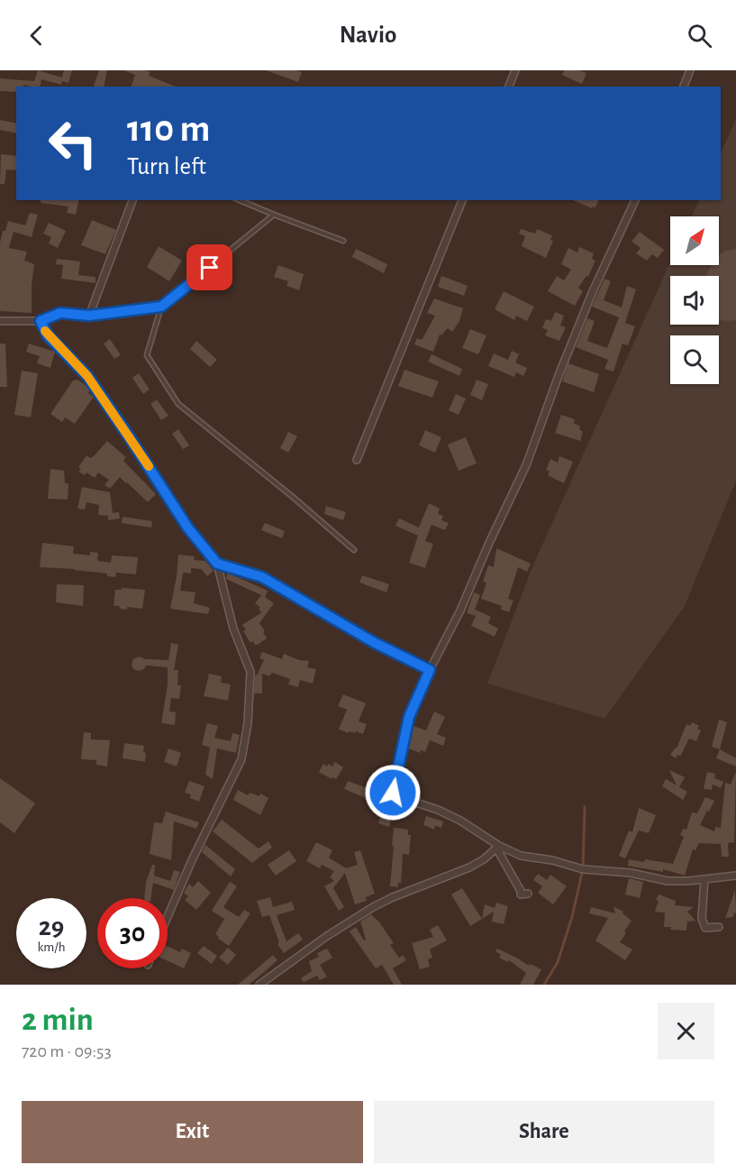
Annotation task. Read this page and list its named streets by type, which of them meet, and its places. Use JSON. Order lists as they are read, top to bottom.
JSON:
{
  "north": "top right",
  "page": {
    "header": "Navio",
    "turn": ["110 m", "Turn left"],
    "speed": "29 km/h",
    "limit": "30",
    "heading": ["2 min", "720 m · 09:53"],
    "buttons": ["Exit", "Share"]
  }
}
